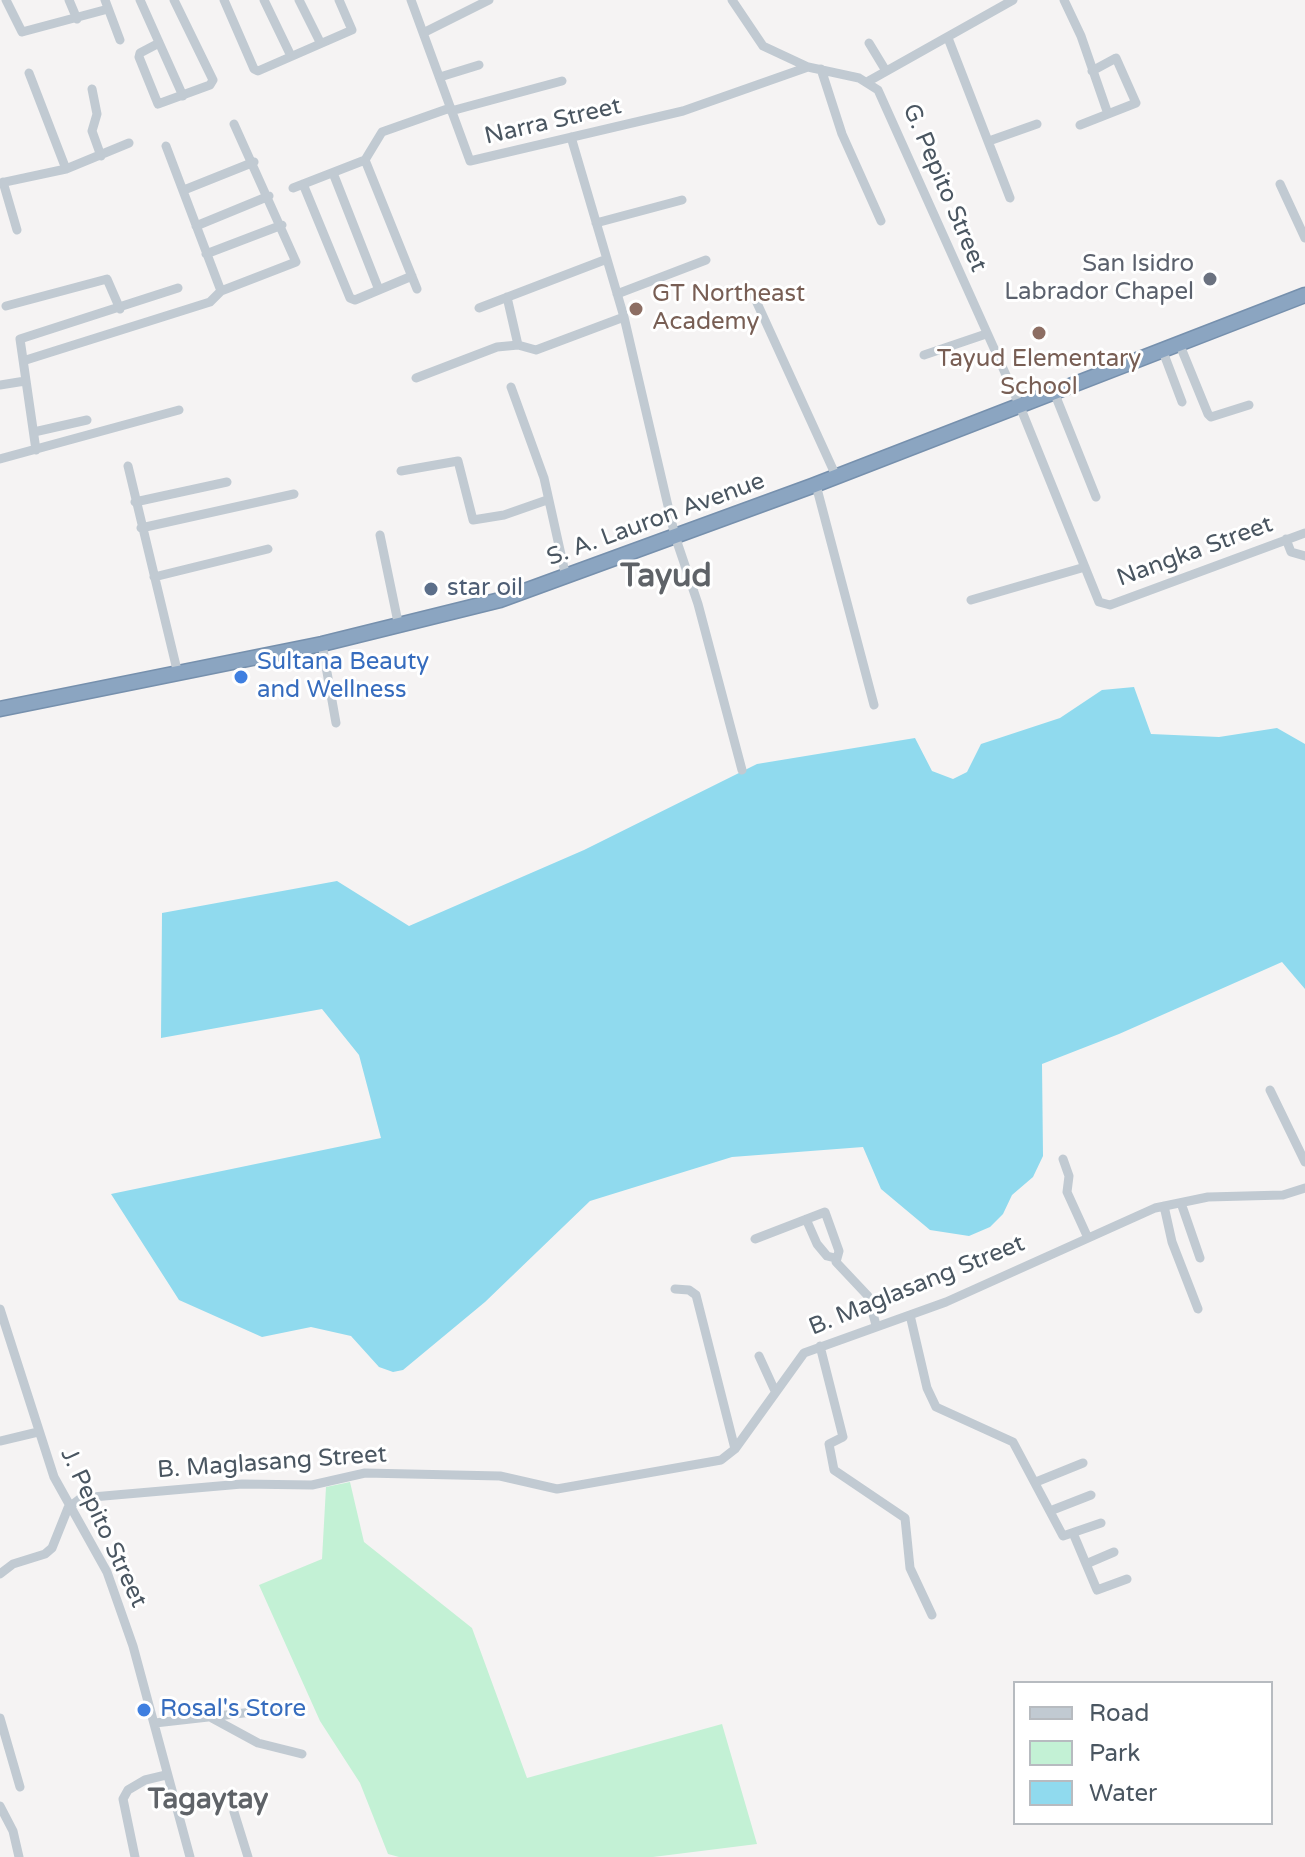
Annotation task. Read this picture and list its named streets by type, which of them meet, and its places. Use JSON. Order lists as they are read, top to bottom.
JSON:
{
  "streets": {
    "highway": ["S. A. Lauron Avenue"],
    "street": [
      "Narra Street",
      "G. Pepito Street",
      "Nangka Street",
      "B. Maglasang Street",
      "J. Pepito Street"
    ]
  },
  "crossings": [
    ["G. Pepito Street", "S. A. Lauron Avenue"],
    ["G. Pepito Street", "Nangka Street"],
    ["B. Maglasang Street", "J. Pepito Street"]
  ],
  "districts": ["Tayud", "Tagaytay"],
  "places": [
    "San Isidro Labrador Chapel",
    "GT Northeast Academy",
    "Tayud Elementary School",
    "star oil",
    "Sultana Beauty and Wellness",
    "Rosal's Store"
  ],
  "legend": ["Road", "Park", "Water"]
}
